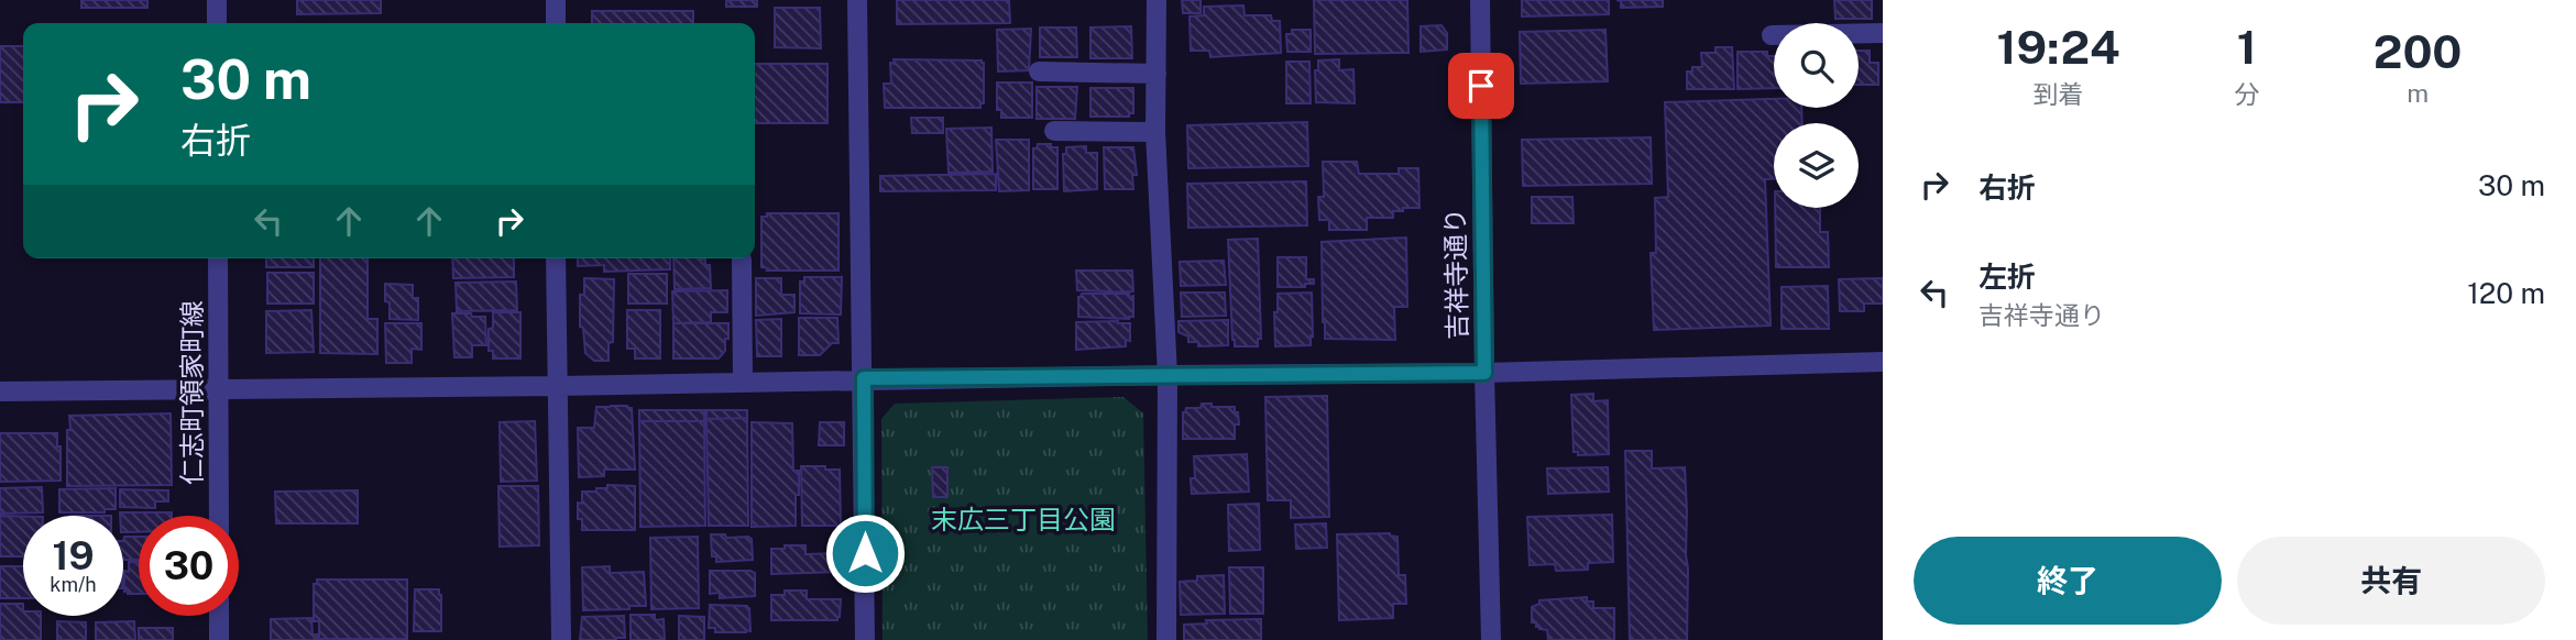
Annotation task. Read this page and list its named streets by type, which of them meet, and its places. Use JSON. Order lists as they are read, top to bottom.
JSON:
{
  "streets": {
    "street": ["吉祥寺通り", "仁志町領家町線"]
  },
  "parks": ["末広三丁目公園"],
  "page": {
    "eta": [
      "19:24",
      "到着",
      "1",
      "分",
      "200",
      "m"
    ],
    "turn": ["30 m", "右折"],
    "list": [
      {
        "name": "右折",
        "value": "30 m"
      },
      {
        "name": "左折",
        "note": "吉祥寺通り",
        "value": "120 m"
      }
    ],
    "speed": "19 km/h",
    "limit": "30",
    "buttons": ["終了", "共有"]
  }
}
